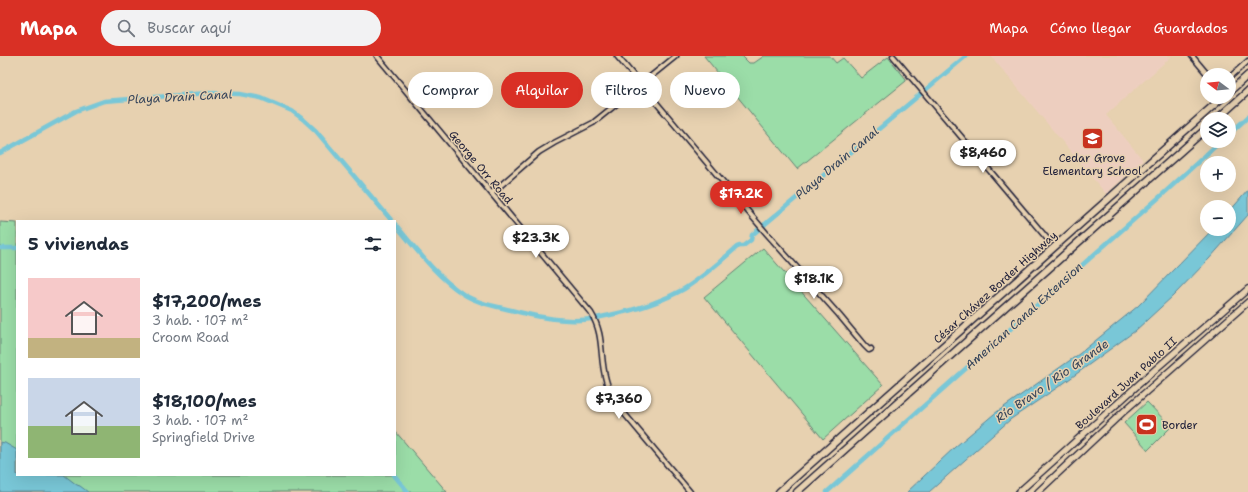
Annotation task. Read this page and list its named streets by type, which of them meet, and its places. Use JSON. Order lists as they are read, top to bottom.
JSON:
{
  "streets": {
    "highway": ["César Chávez Border Highway", "Boulevard Juan Pablo II"],
    "street": ["George Orr Road"]
  },
  "water": ["Playa Drain Canal", "American Canal Extension", "Río Bravo / Rio Grande"],
  "places": {
    "school or university": ["Cedar Grove Elementary School"],
    "sports": ["Border"]
  },
  "north": "left",
  "page": {
    "header": "Mapa",
    "search": "Buscar aquí",
    "nav": ["Mapa", "Cómo llegar", "Guardados"],
    "map_buttons": ["+", "−"],
    "chip": [
      "Comprar",
      "Alquilar",
      "Filtros",
      "Nuevo"
    ],
    "price": [
      "$8,460",
      "$17.2K",
      "$23.3K",
      "$18.1K",
      "$7,360"
    ],
    "heading": "5 viviendas",
    "list": [
      {
        "name": "$17,200/mes",
        "note": "3 hab. · 107 m² · Croom Road"
      },
      {
        "name": "$18,100/mes",
        "note": "3 hab. · 107 m² · Springfield Drive"
      }
    ]
  }
}
